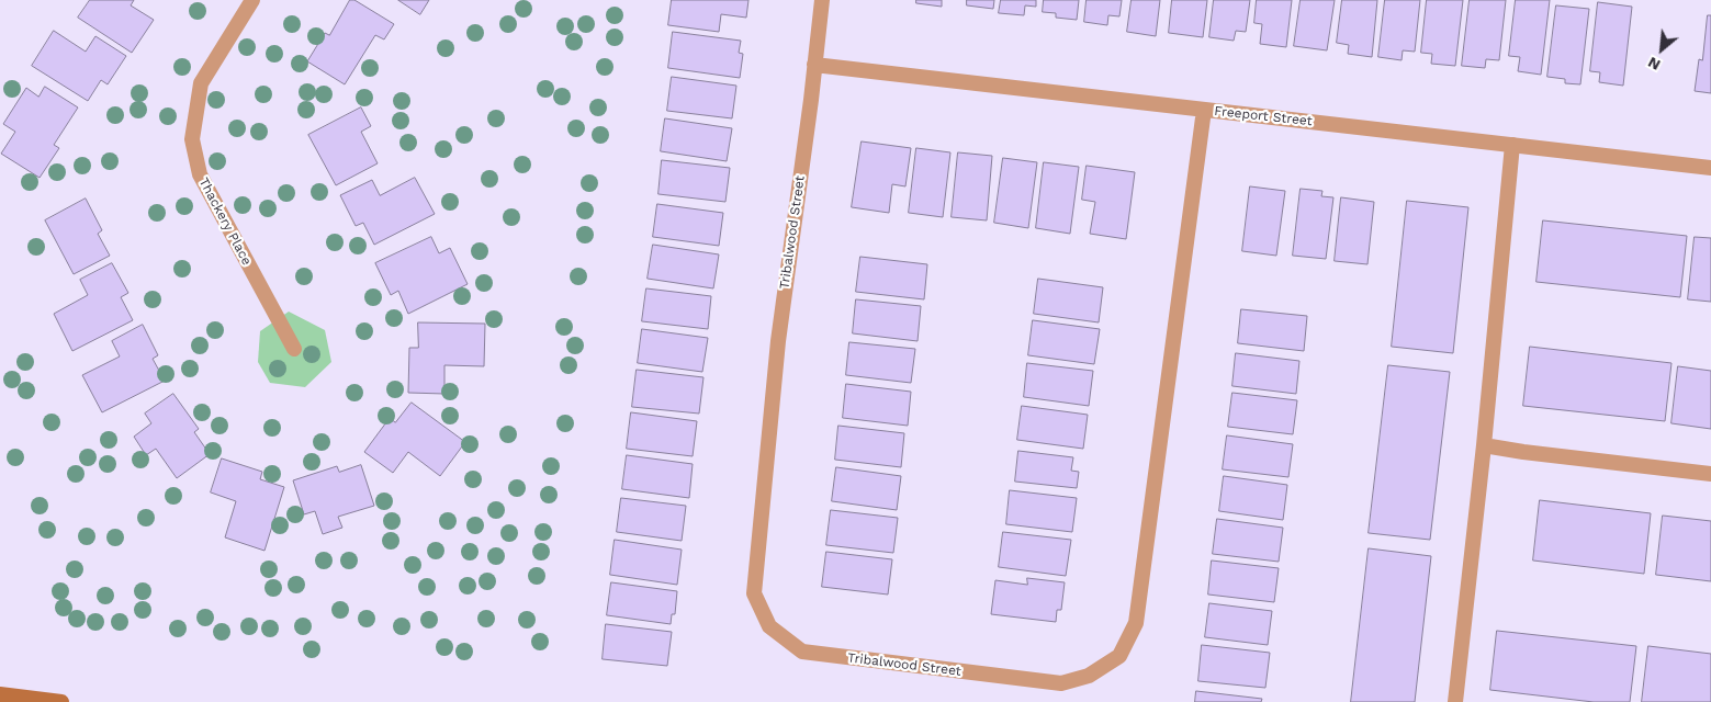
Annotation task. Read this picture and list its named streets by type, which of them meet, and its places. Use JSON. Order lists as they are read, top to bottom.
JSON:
{
  "streets": {
    "street": ["Freeport Street", "Thackery Place", "Tribalwood Street"]
  },
  "crossings": [
    ["Freeport Street", "Tribalwood Street"]
  ],
  "north": "bottom left"
}
